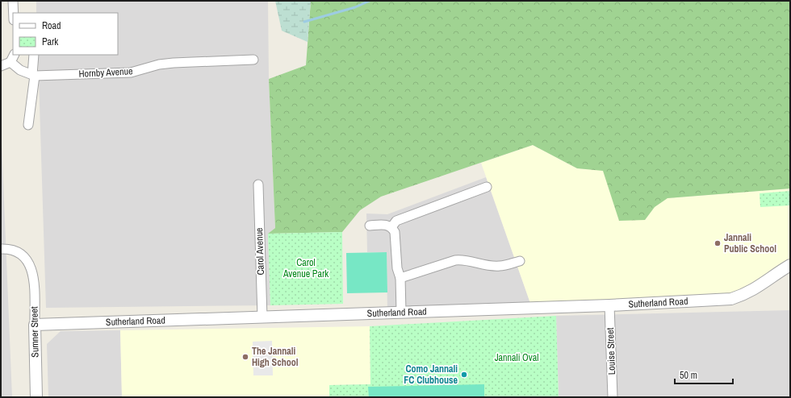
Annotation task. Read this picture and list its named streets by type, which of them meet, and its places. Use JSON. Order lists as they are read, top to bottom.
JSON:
{
  "streets": {
    "street": [
      "Hornby Avenue",
      "Carol Avenue",
      "Sutherland Road",
      "Sumner Street",
      "Louise Street"
    ]
  },
  "crossings": [
    ["Carol Avenue", "Sutherland Road"],
    ["Sutherland Road", "Sumner Street"],
    ["Sutherland Road", "Louise Street"]
  ],
  "parks": ["Carol Avenue Park", "Jannali Oval"],
  "places": ["Jannali Public School", "The Jannali High School", "Como Jannali FC Clubhouse"],
  "legend": ["Road", "Park"],
  "scale_bar": "50 m"
}
